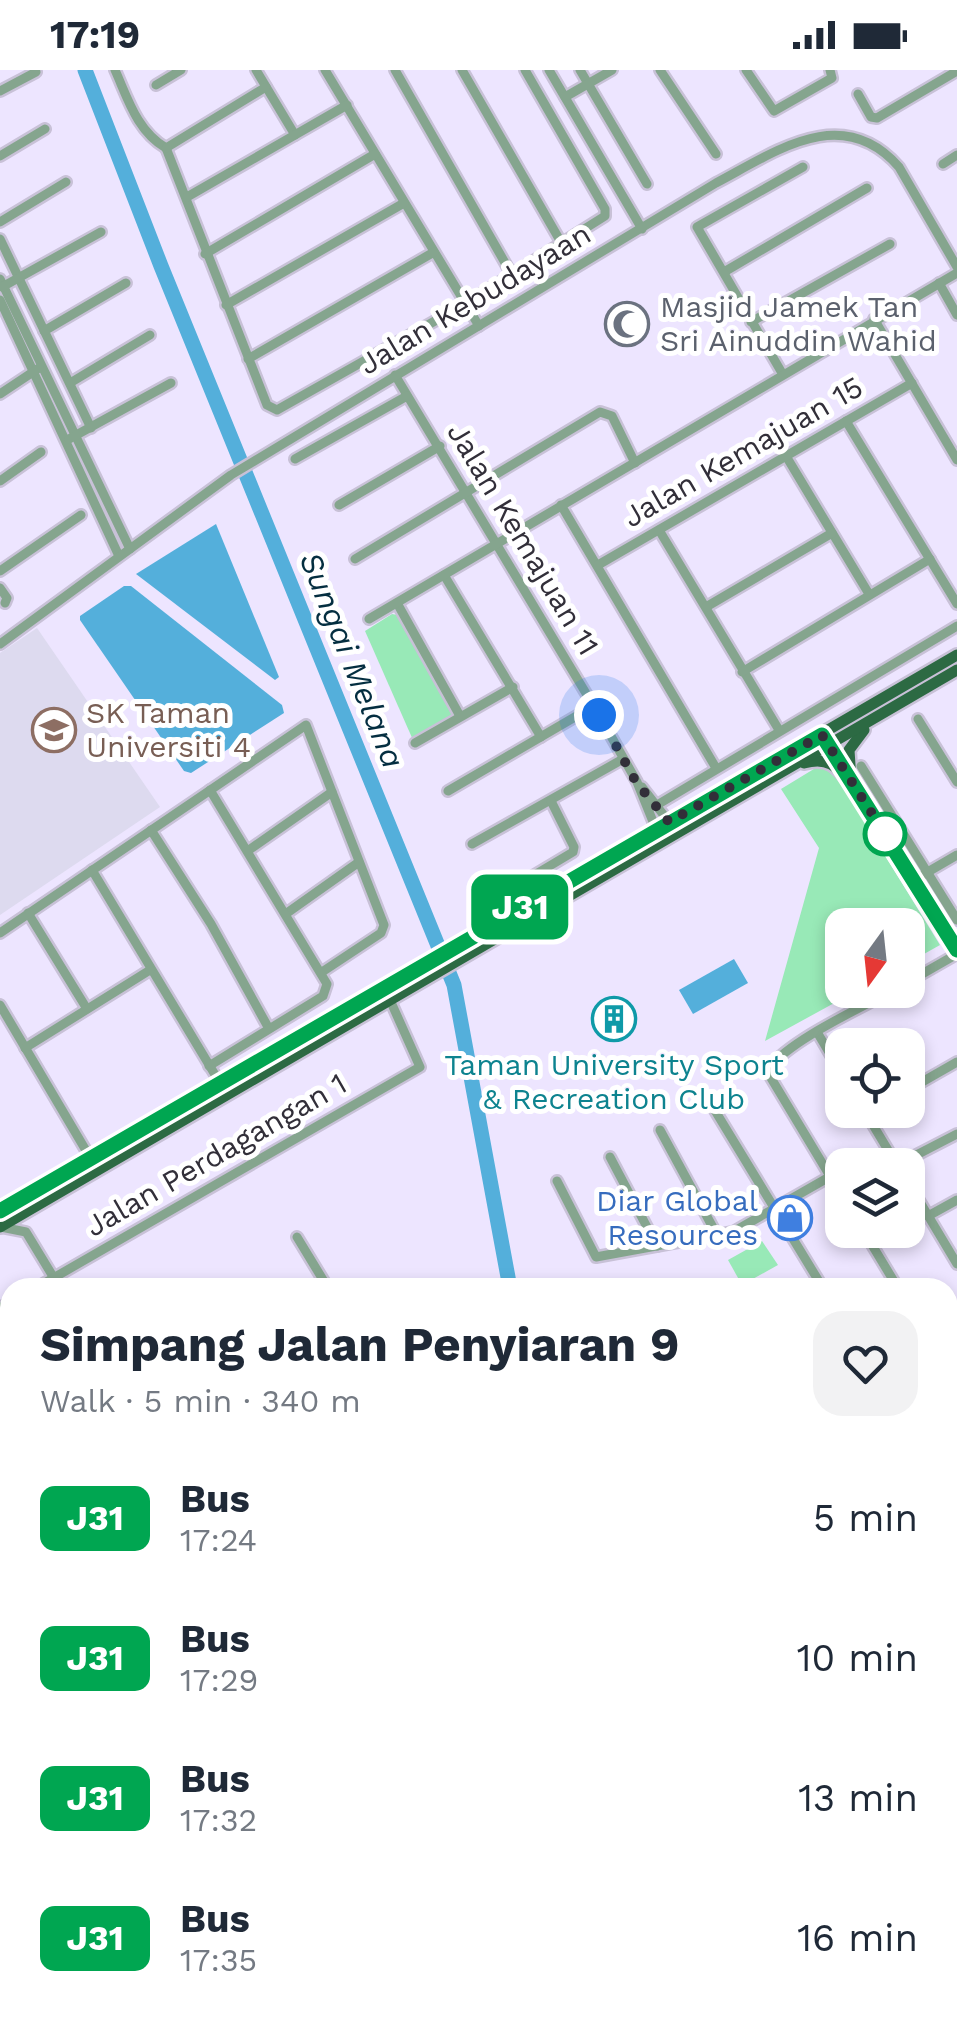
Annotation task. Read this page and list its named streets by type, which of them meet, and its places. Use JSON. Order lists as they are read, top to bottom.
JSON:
{
  "streets": {
    "street": [
      "Jalan Kebudayaan",
      "Jalan Kemajuan 15",
      "Jalan Kemajuan 11",
      "Jalan Perdagangan 1"
    ]
  },
  "crossings": [
    ["Jalan Kebudayaan", "Jalan Kemajuan 11"]
  ],
  "water": ["Sungai Melana"],
  "places": {
    "mosque": ["Masjid Jamek Tan Sri Ainuddin Wahid"],
    "school or university": ["SK Taman Universiti 4"],
    "building": ["Taman University Sport & Recreation Club"],
    "shop": ["Diar Global Resources"]
  },
  "lines": ["bus line J31"],
  "north": "bottom",
  "page": {
    "status": "17:19",
    "on_map": "J31",
    "heading": ["Simpang Jalan Penyiaran 9", "Walk · 5 min · 340 m"],
    "list": [
      {
        "mark": "J31",
        "name": "Bus",
        "note": "17:24",
        "value": "5 min"
      },
      {
        "mark": "J31",
        "name": "Bus",
        "note": "17:29",
        "value": "10 min"
      },
      {
        "mark": "J31",
        "name": "Bus",
        "note": "17:32",
        "value": "13 min"
      },
      {
        "mark": "J31",
        "name": "Bus",
        "note": "17:35",
        "value": "16 min"
      }
    ]
  }
}
